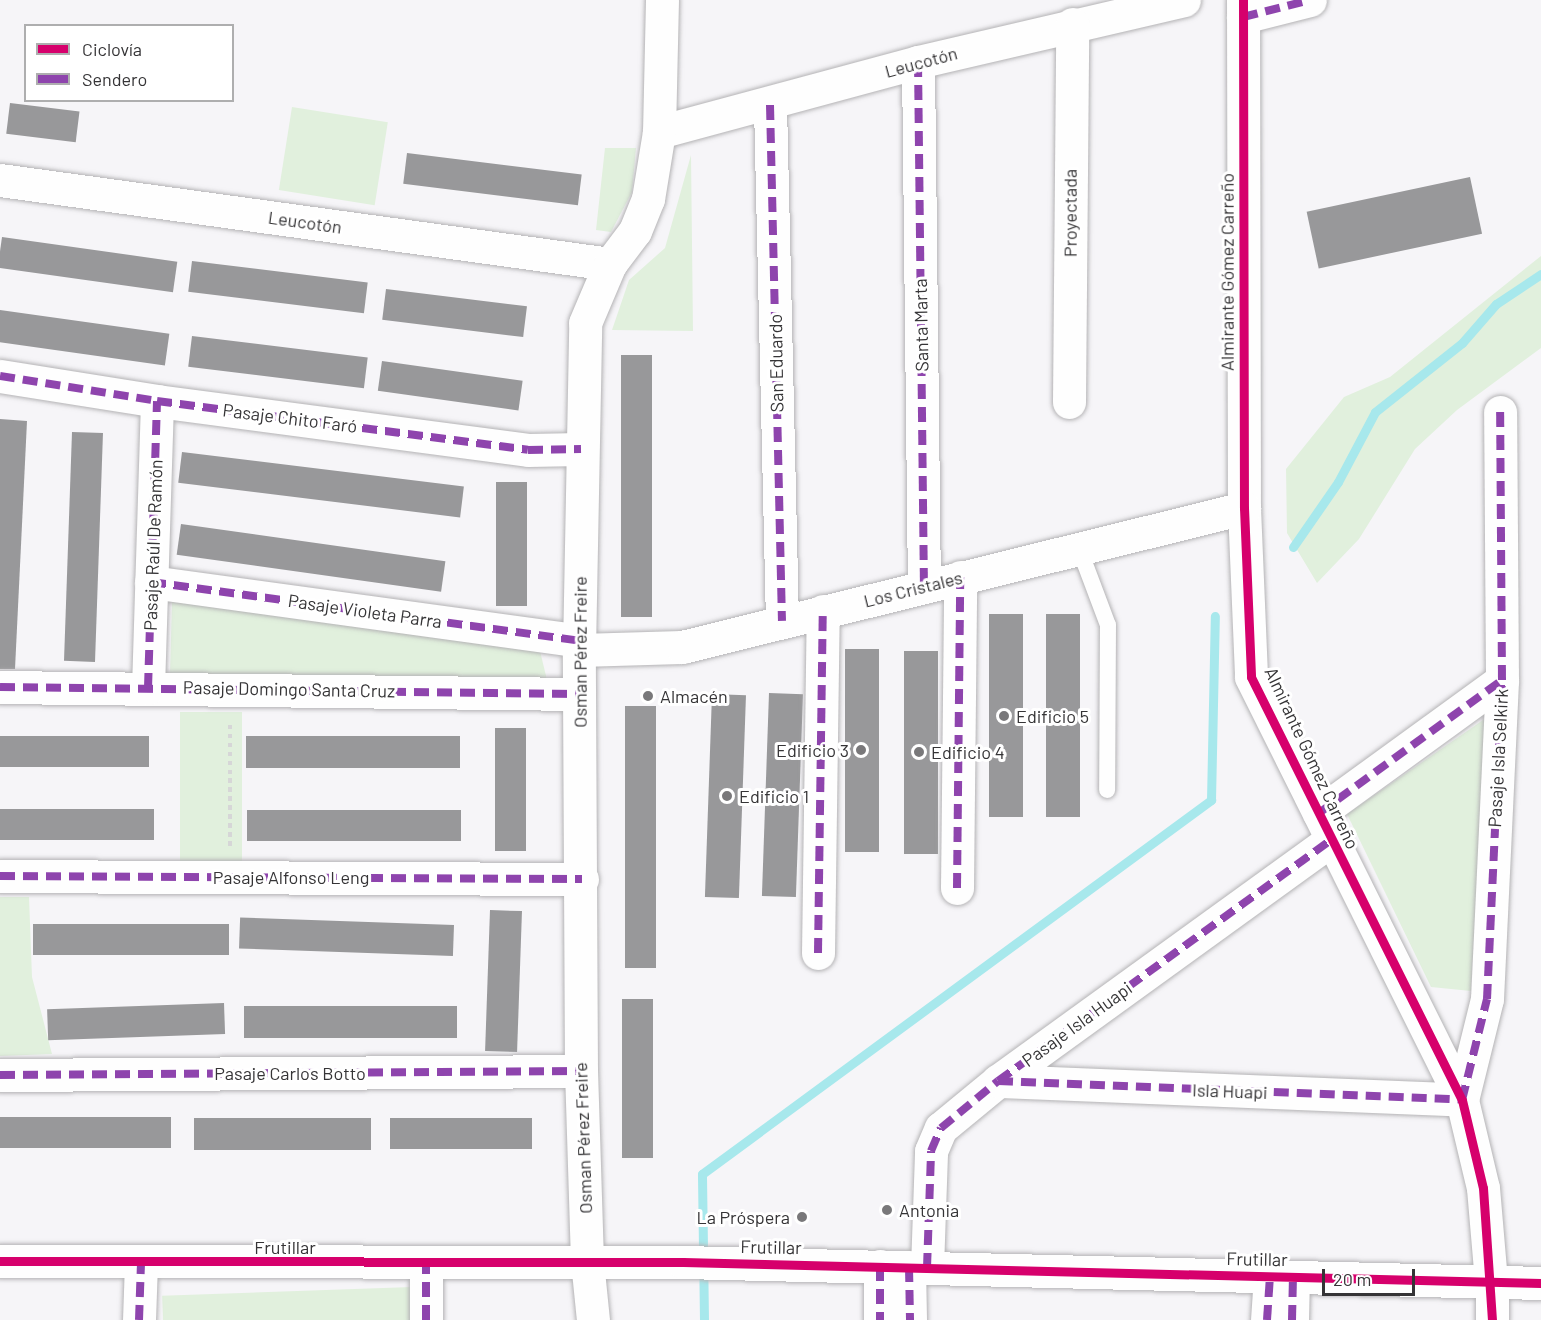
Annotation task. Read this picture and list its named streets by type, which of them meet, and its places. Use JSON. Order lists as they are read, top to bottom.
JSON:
{
  "streets": {
    "street": [
      "Leucotón",
      "Proyectada",
      "Almirante Gómez Carreño",
      "Santa Marta",
      "San Eduardo",
      "Pasaje Chito Faró",
      "Pasaje Raúl De Ramón",
      "Los Cristales",
      "Pasaje Violeta Parra",
      "Osman Pérez Freire",
      "Pasaje Domingo Santa Cruz",
      "Pasaje Isla Selkirk",
      "Pasaje Alfonso Leng",
      "Pasaje Isla Huapi",
      "Pasaje Carlos Botto",
      "Isla Huapi",
      "Frutillar"
    ]
  },
  "crossings": [
    ["Leucotón", "Proyectada"],
    ["Leucotón", "Santa Marta"],
    ["Leucotón", "San Eduardo"],
    ["Leucotón", "Osman Pérez Freire"],
    ["Almirante Gómez Carreño", "Los Cristales"],
    ["Almirante Gómez Carreño", "Pasaje Isla Selkirk"],
    ["Almirante Gómez Carreño", "Pasaje Isla Huapi"],
    ["Almirante Gómez Carreño", "Isla Huapi"],
    ["Almirante Gómez Carreño", "Frutillar"],
    ["Santa Marta", "Los Cristales"],
    ["San Eduardo", "Los Cristales"],
    ["Pasaje Chito Faró", "Pasaje Raúl De Ramón"],
    ["Pasaje Chito Faró", "Osman Pérez Freire"],
    ["Pasaje Raúl De Ramón", "Pasaje Violeta Parra"],
    ["Pasaje Raúl De Ramón", "Pasaje Domingo Santa Cruz"],
    ["Los Cristales", "Pasaje Violeta Parra"],
    ["Los Cristales", "Osman Pérez Freire"],
    ["Pasaje Violeta Parra", "Osman Pérez Freire"],
    ["Osman Pérez Freire", "Pasaje Domingo Santa Cruz"],
    ["Osman Pérez Freire", "Pasaje Alfonso Leng"],
    ["Osman Pérez Freire", "Pasaje Carlos Botto"],
    ["Osman Pérez Freire", "Frutillar"],
    ["Pasaje Isla Selkirk", "Pasaje Isla Huapi"],
    ["Pasaje Isla Selkirk", "Isla Huapi"],
    ["Pasaje Isla Huapi", "Isla Huapi"],
    ["Pasaje Isla Huapi", "Frutillar"]
  ],
  "places": [
    "Almacén",
    "Edificio 5",
    "Edificio 3",
    "Edificio 4",
    "Edificio 1",
    "Antonia",
    "La Próspera"
  ],
  "legend": ["Ciclovía", "Sendero"],
  "scale_bar": "20 m"
}
